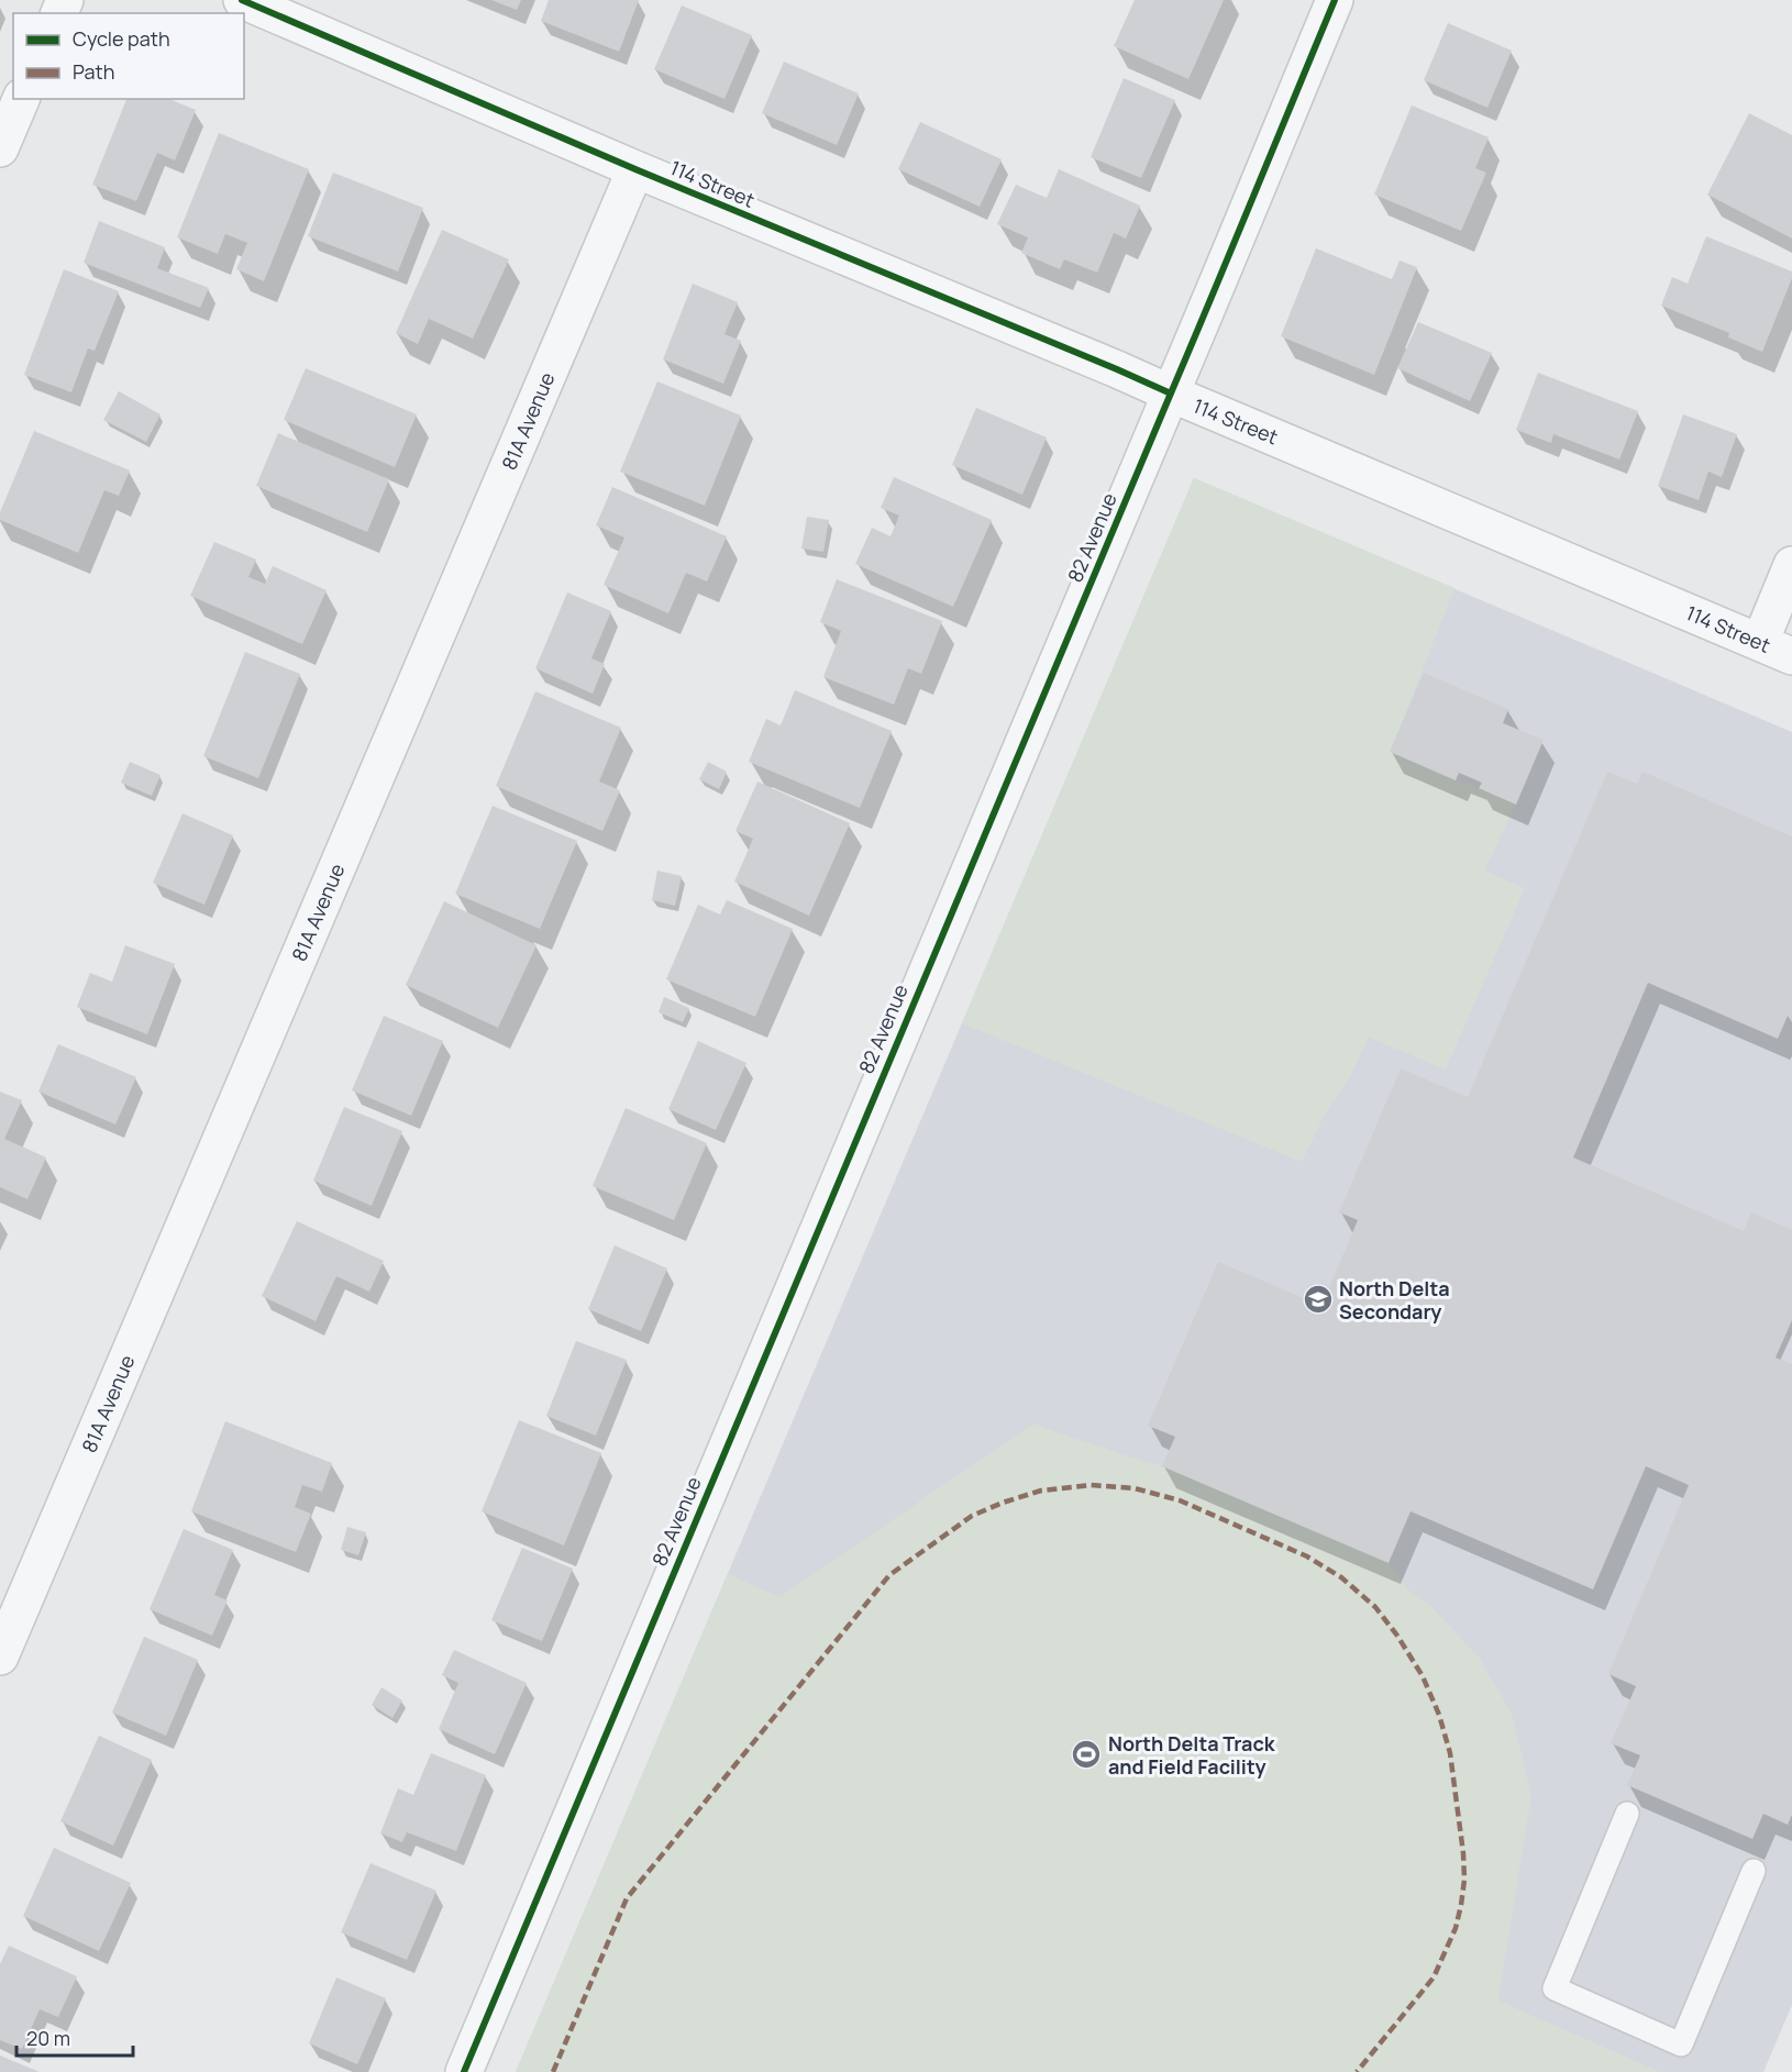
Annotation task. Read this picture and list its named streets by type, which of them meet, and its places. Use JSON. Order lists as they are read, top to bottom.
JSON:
{
  "streets": {
    "street": ["114 Street", "81A Avenue", "82 Avenue"]
  },
  "crossings": [
    ["114 Street", "81A Avenue"],
    ["114 Street", "82 Avenue"]
  ],
  "places": {
    "school or university": ["North Delta Secondary"],
    "sports": ["North Delta Track and Field Facility"]
  },
  "legend": ["Cycle path", "Path"],
  "scale_bar": "20 m"
}
